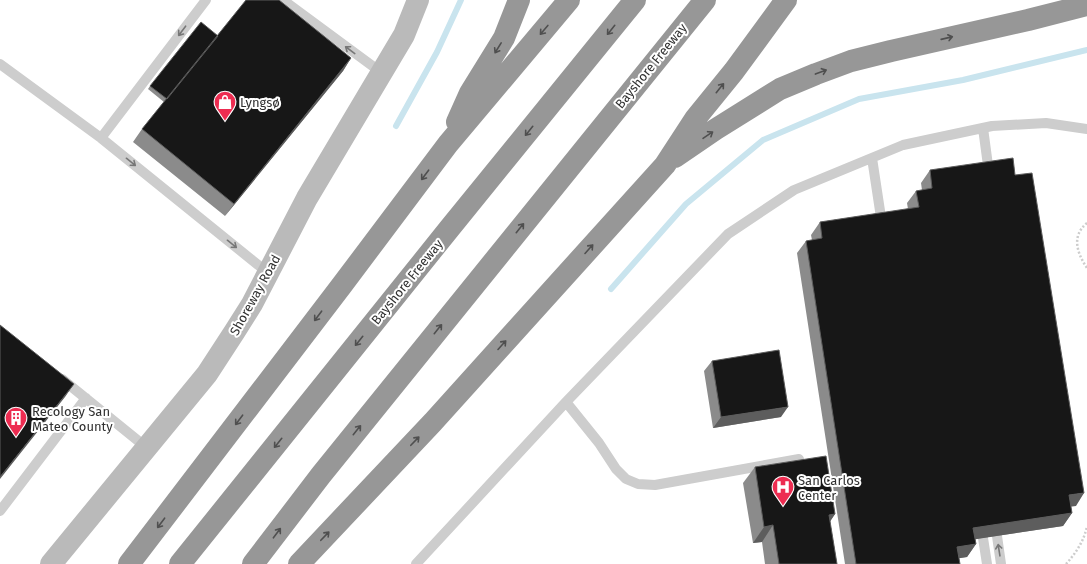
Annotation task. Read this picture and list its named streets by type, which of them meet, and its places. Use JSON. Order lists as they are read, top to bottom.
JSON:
{
  "streets": {
    "highway": ["Bayshore Freeway"],
    "street": ["Shoreway Road"]
  },
  "places": {
    "shop": ["Lyngsø"],
    "building": ["Recology San Mateo County"],
    "hospital": ["San Carlos Center"]
  }
}
